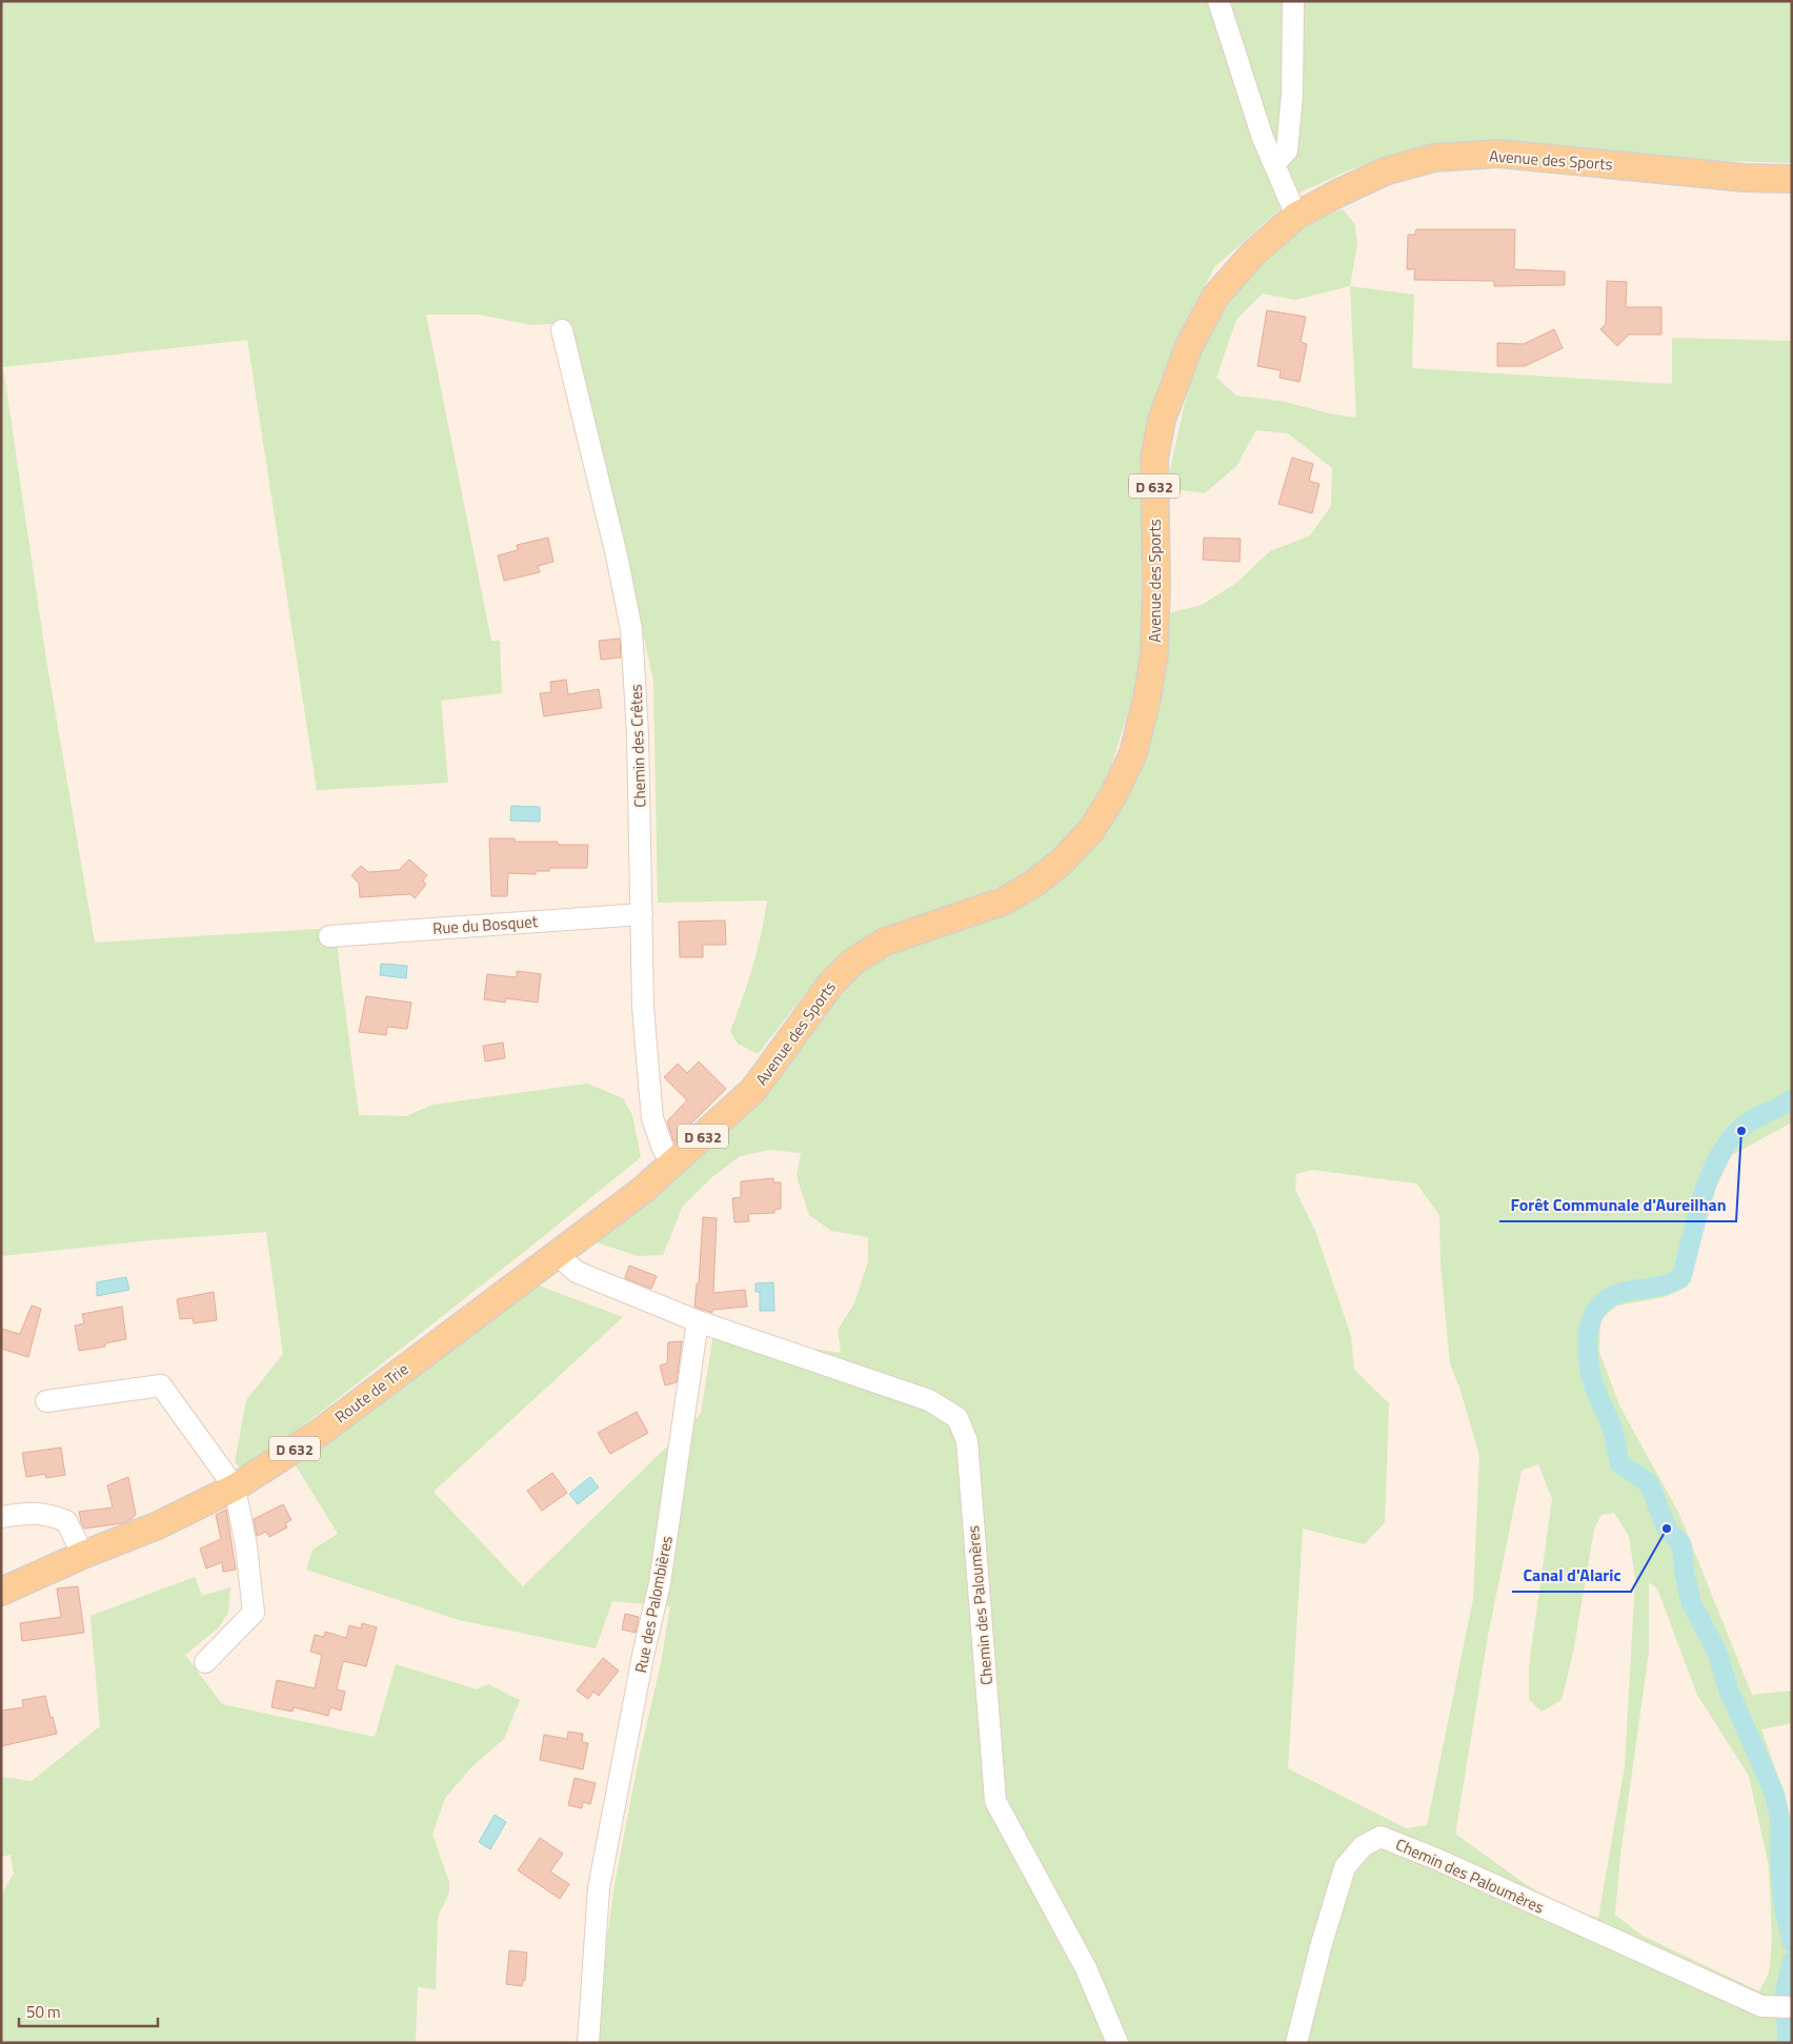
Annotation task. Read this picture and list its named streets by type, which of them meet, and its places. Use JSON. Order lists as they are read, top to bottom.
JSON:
{
  "streets": {
    "main road": ["Avenue des Sports", "D 632", "Route de Trie"],
    "street": [
      "Chemin des Crêtes",
      "Rue du Bosquet",
      "Rue des Palombières",
      "Chemin des Paloumères"
    ]
  },
  "crossings": [
    ["Avenue des Sports", "D 632"],
    ["Avenue des Sports", "Chemin des Crêtes"],
    ["D 632", "Chemin des Crêtes"],
    ["D 632", "Route de Trie"],
    ["Chemin des Crêtes", "Rue du Bosquet"],
    ["Rue des Palombières", "Chemin des Paloumères"]
  ],
  "places": ["Forêt Communale d'Aureilhan", "Canal d'Alaric"],
  "scale_bar": "50 m"
}
